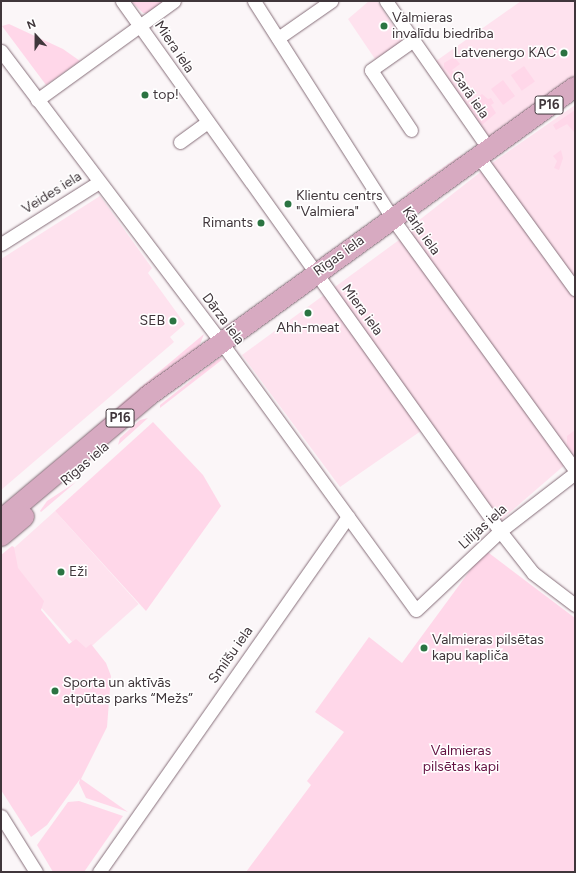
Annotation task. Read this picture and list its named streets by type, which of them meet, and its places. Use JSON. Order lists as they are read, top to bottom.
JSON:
{
  "streets": {
    "main road": ["P16", "Rīgas iela"],
    "street": [
      "Miera iela",
      "Garā iela",
      "Veides iela",
      "Kārļa iela",
      "Dārza iela",
      "Lilijas iela",
      "Smilšu iela"
    ]
  },
  "crossings": [
    ["Miera iela", "Rīgas iela"],
    ["Miera iela", "Lilijas iela"],
    ["Garā iela", "Rīgas iela"],
    ["Veides iela", "Dārza iela"],
    ["Kārļa iela", "Rīgas iela"],
    ["Kārļa iela", "Lilijas iela"],
    ["Rīgas iela", "Dārza iela"],
    ["Dārza iela", "Lilijas iela"],
    ["Dārza iela", "Smilšu iela"]
  ],
  "parks": ["Valmieras pilsētas kapi"],
  "places": [
    "Valmieras invalīdu biedrība",
    "Latvenergo KAC",
    "top!",
    "Klientu centrs \"Valmiera\"",
    "Rimants",
    "Ahh-meat",
    "SEB",
    "Eži",
    "Valmieras pilsētas kapu kapliča",
    "Sporta un aktīvās atpūtas parks “Mežs”"
  ],
  "north": "top"
}
